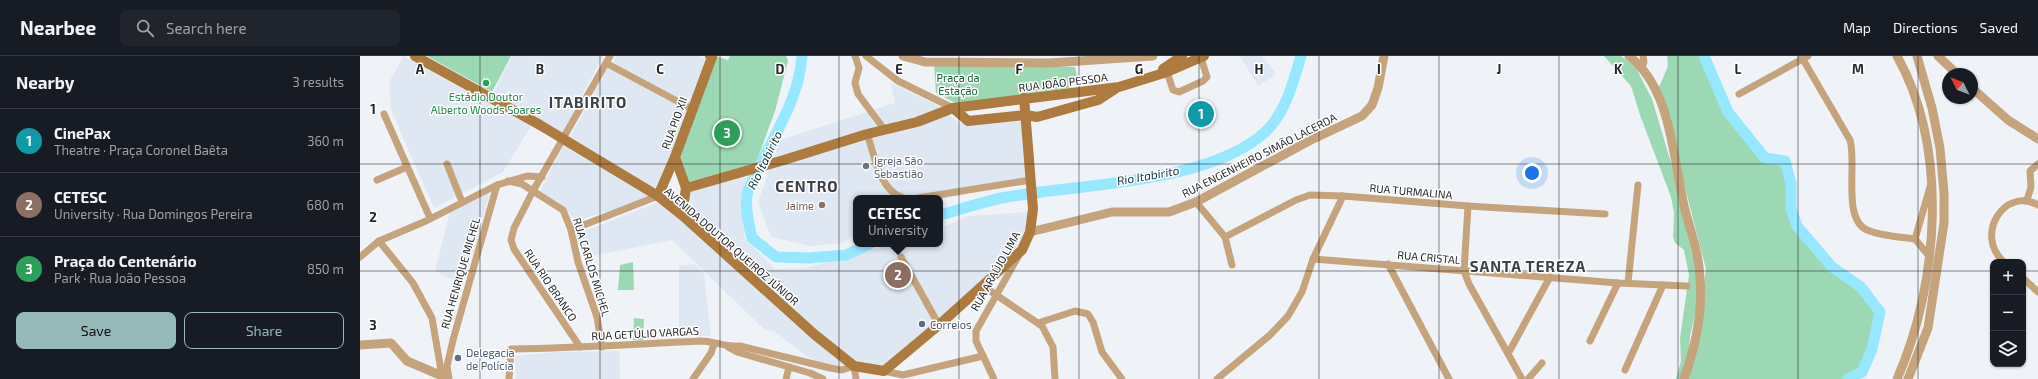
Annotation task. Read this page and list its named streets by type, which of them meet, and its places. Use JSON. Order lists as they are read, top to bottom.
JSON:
{
  "streets": {
    "main road": [
      "RUA JOÃO PESSOA",
      "RUA PIO XII",
      "AVENIDA DOUTOR QUEIROZ JÚNIOR",
      "RUA ARAÚJO LIMA"
    ],
    "street": [
      "RUA ENGENHEIRO SIMÃO LACERDA",
      "RUA TURMALINA",
      "RUA CRISTAL",
      "RUA CARLOS MICHEL",
      "RUA HENRIQUE MICHEL",
      "RUA RIO BRANCO",
      "RUA GETÚLIO VARGAS"
    ]
  },
  "crossings": [
    ["RUA JOÃO PESSOA", "RUA ARAÚJO LIMA"],
    ["RUA PIO XII", "AVENIDA DOUTOR QUEIROZ JÚNIOR"],
    ["RUA ENGENHEIRO SIMÃO LACERDA", "RUA ARAÚJO LIMA"],
    ["AVENIDA DOUTOR QUEIROZ JÚNIOR", "RUA RIO BRANCO"],
    ["AVENIDA DOUTOR QUEIROZ JÚNIOR", "RUA GETÚLIO VARGAS"],
    ["RUA CARLOS MICHEL", "RUA RIO BRANCO"],
    ["RUA CARLOS MICHEL", "RUA GETÚLIO VARGAS"],
    ["RUA RIO BRANCO", "RUA GETÚLIO VARGAS"]
  ],
  "districts": ["ITABIRITO", "CENTRO", "SANTA TEREZA"],
  "water": ["Rio Itabirito"],
  "parks": ["Praça da Estação"],
  "places": [
    "Estádio Doutor Alberto Woods Soares",
    "Igreja São Sebastião",
    "Jaime",
    "Correios",
    "Delegacia de Polícia"
  ],
  "north": "top left",
  "page": {
    "header": "Nearbee",
    "search": "Search here",
    "nav": ["Map", "Directions", "Saved"],
    "heading": ["Nearby", "3 results"],
    "pins": ["1", "3", "2"],
    "list": [
      {
        "mark": "1",
        "name": "CinePax",
        "note": "Theatre · Praça Coronel Baêta",
        "value": "360 m"
      },
      {
        "mark": "2",
        "name": "CETESC",
        "note": "University · Rua Domingos Pereira",
        "value": "680 m"
      },
      {
        "mark": "3",
        "name": "Praça do Centenário",
        "note": "Park · Rua João Pessoa",
        "value": "850 m"
      }
    ],
    "popup": ["CETESC", "University"],
    "map_buttons": ["+", "−"],
    "buttons": ["Save", "Share"]
  },
  "grid": {
    "columns": [
      "A",
      "B",
      "C",
      "D",
      "E",
      "F",
      "G",
      "H",
      "I",
      "J",
      "K",
      "L",
      "M"
    ],
    "rows": ["1", "2", "3"]
  }
}
